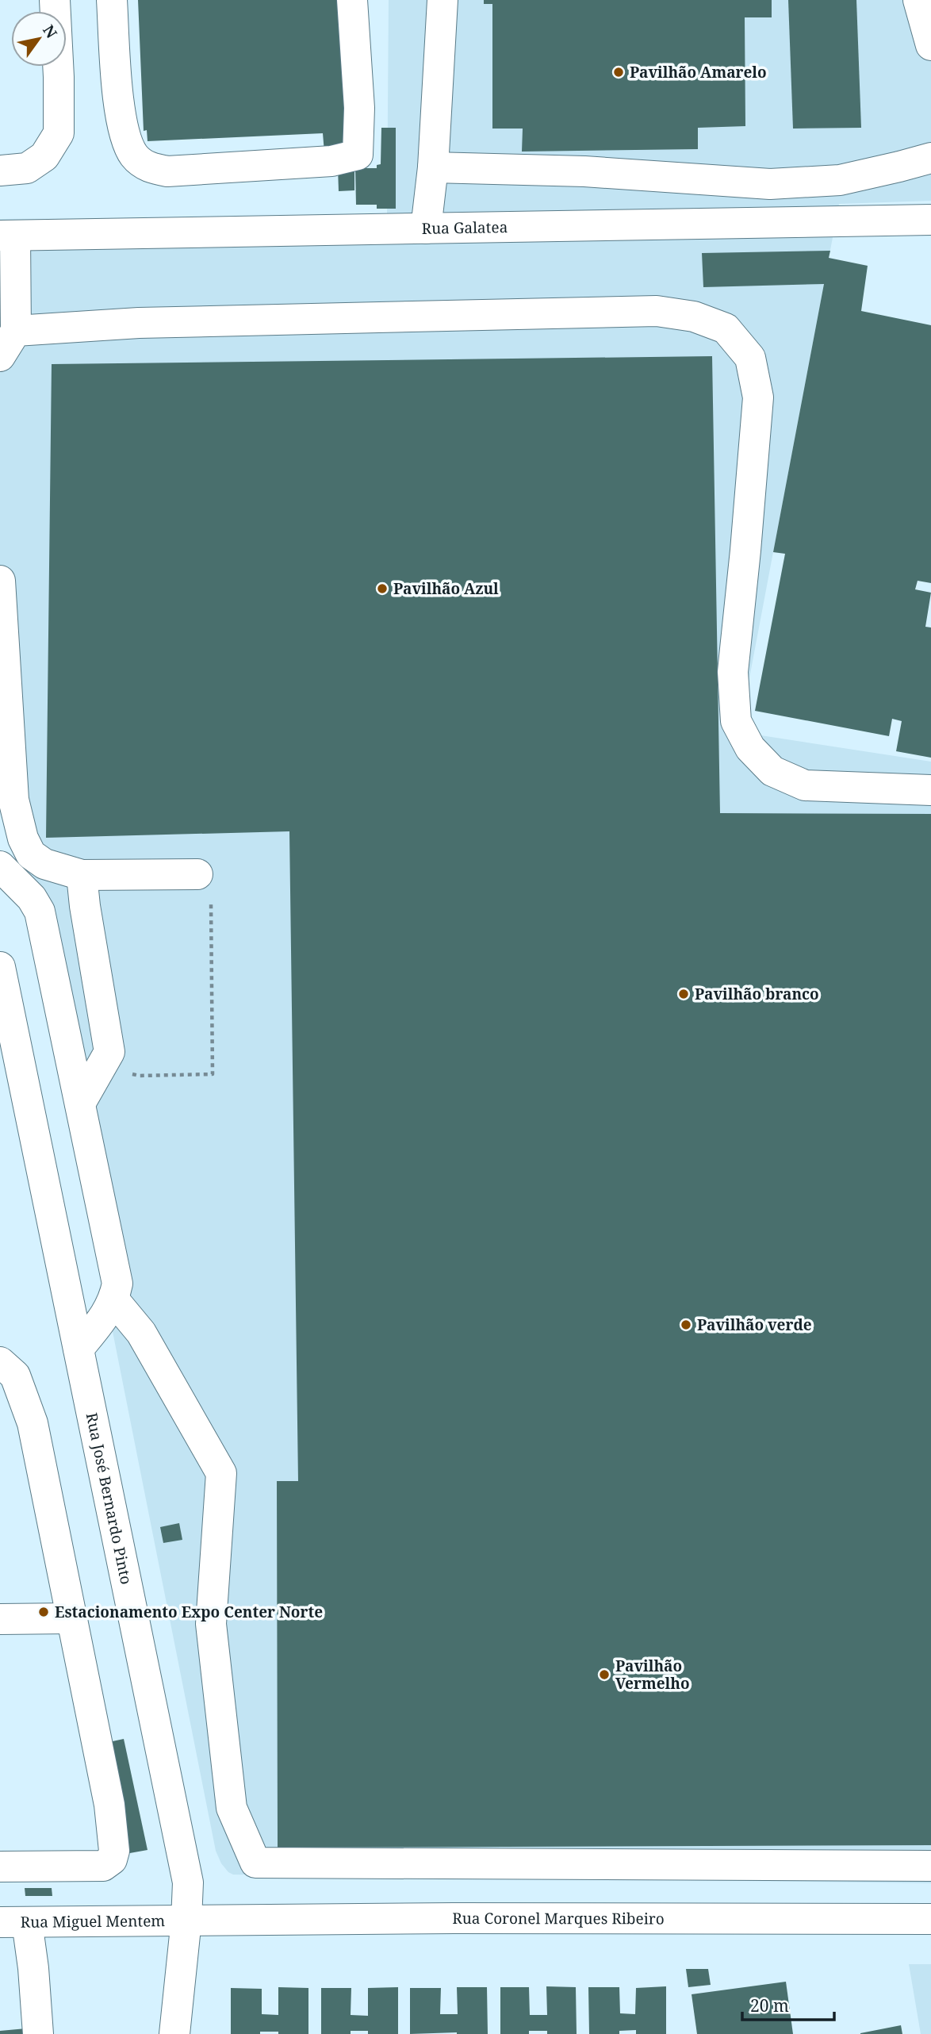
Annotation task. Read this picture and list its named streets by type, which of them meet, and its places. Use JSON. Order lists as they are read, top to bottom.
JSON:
{
  "streets": {
    "street": [
      "Rua Galatea",
      "Rua José Bernardo Pinto",
      "Rua Coronel Marques Ribeiro",
      "Rua Miguel Mentem"
    ]
  },
  "crossings": [
    ["Rua José Bernardo Pinto", "Rua Coronel Marques Ribeiro"],
    ["Rua José Bernardo Pinto", "Rua Miguel Mentem"],
    ["Rua Coronel Marques Ribeiro", "Rua Miguel Mentem"]
  ],
  "places": [
    "Pavilhão Amarelo",
    "Pavilhão Azul",
    "Pavilhão branco",
    "Pavilhão verde",
    "Estacionamento Expo Center Norte",
    "Pavilhão Vermelho"
  ],
  "scale_bar": "20 m",
  "north": "top right"
}
